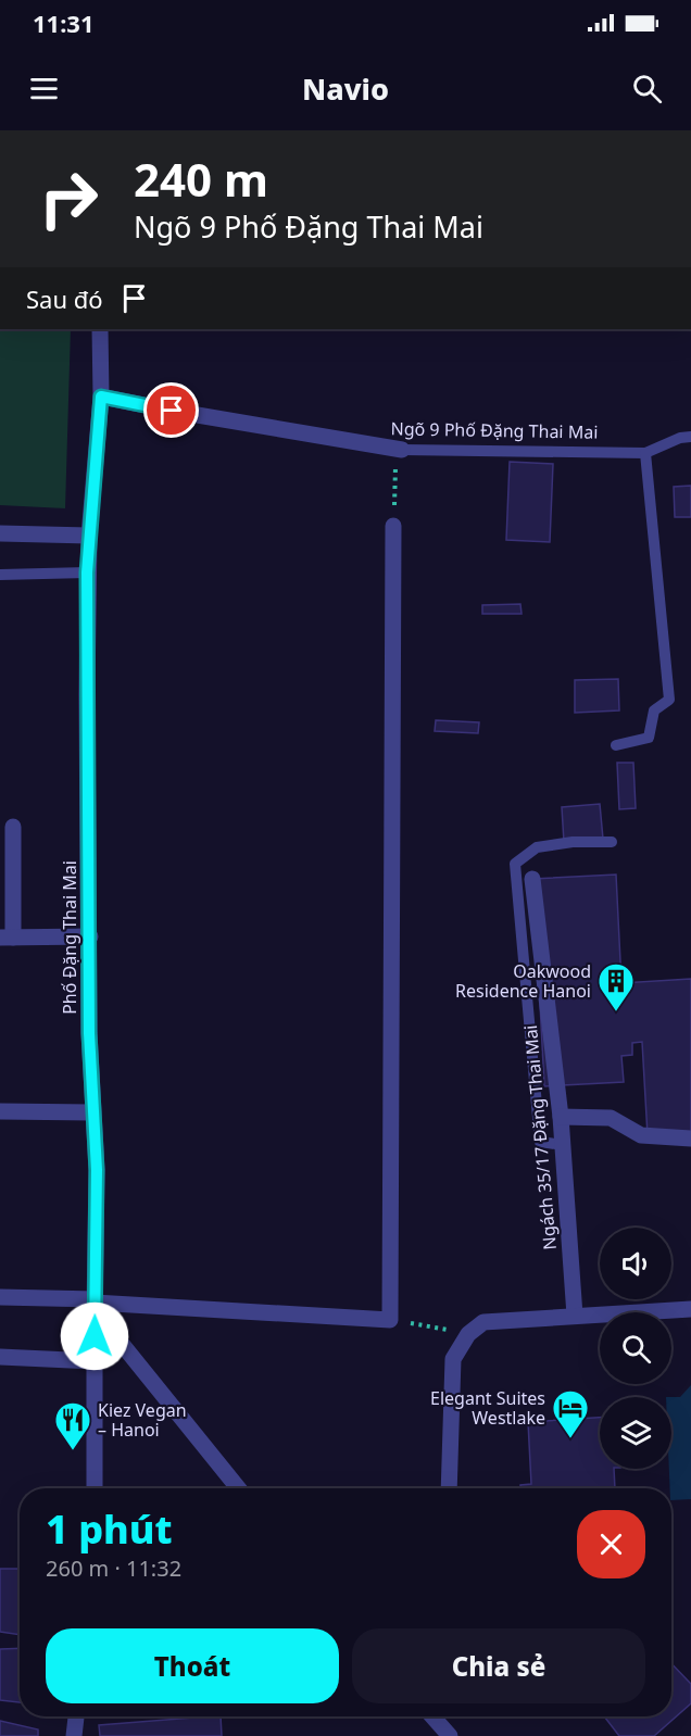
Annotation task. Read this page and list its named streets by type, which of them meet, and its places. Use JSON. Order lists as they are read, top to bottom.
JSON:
{
  "streets": {
    "street": ["Ngõ 9 Phố Đặng Thai Mai", "Phố Đặng Thai Mai", "Ngách 35/17 Đặng Thai Mai"]
  },
  "crossings": [
    ["Ngõ 9 Phố Đặng Thai Mai", "Phố Đặng Thai Mai"]
  ],
  "places": {
    "building": ["Oakwood Residence Hanoi"],
    "hotel": ["Elegant Suites Westlake"],
    "restaurant": ["Kiez Vegan – Hanoi"]
  },
  "page": {
    "status": "11:31",
    "header": "Navio",
    "turn": ["240 m", "Ngõ 9 Phố Đặng Thai Mai"],
    "then": "Sau đó",
    "heading": ["1 phút", "260 m · 11:32"],
    "buttons": ["Thoát", "Chia sẻ"]
  }
}
